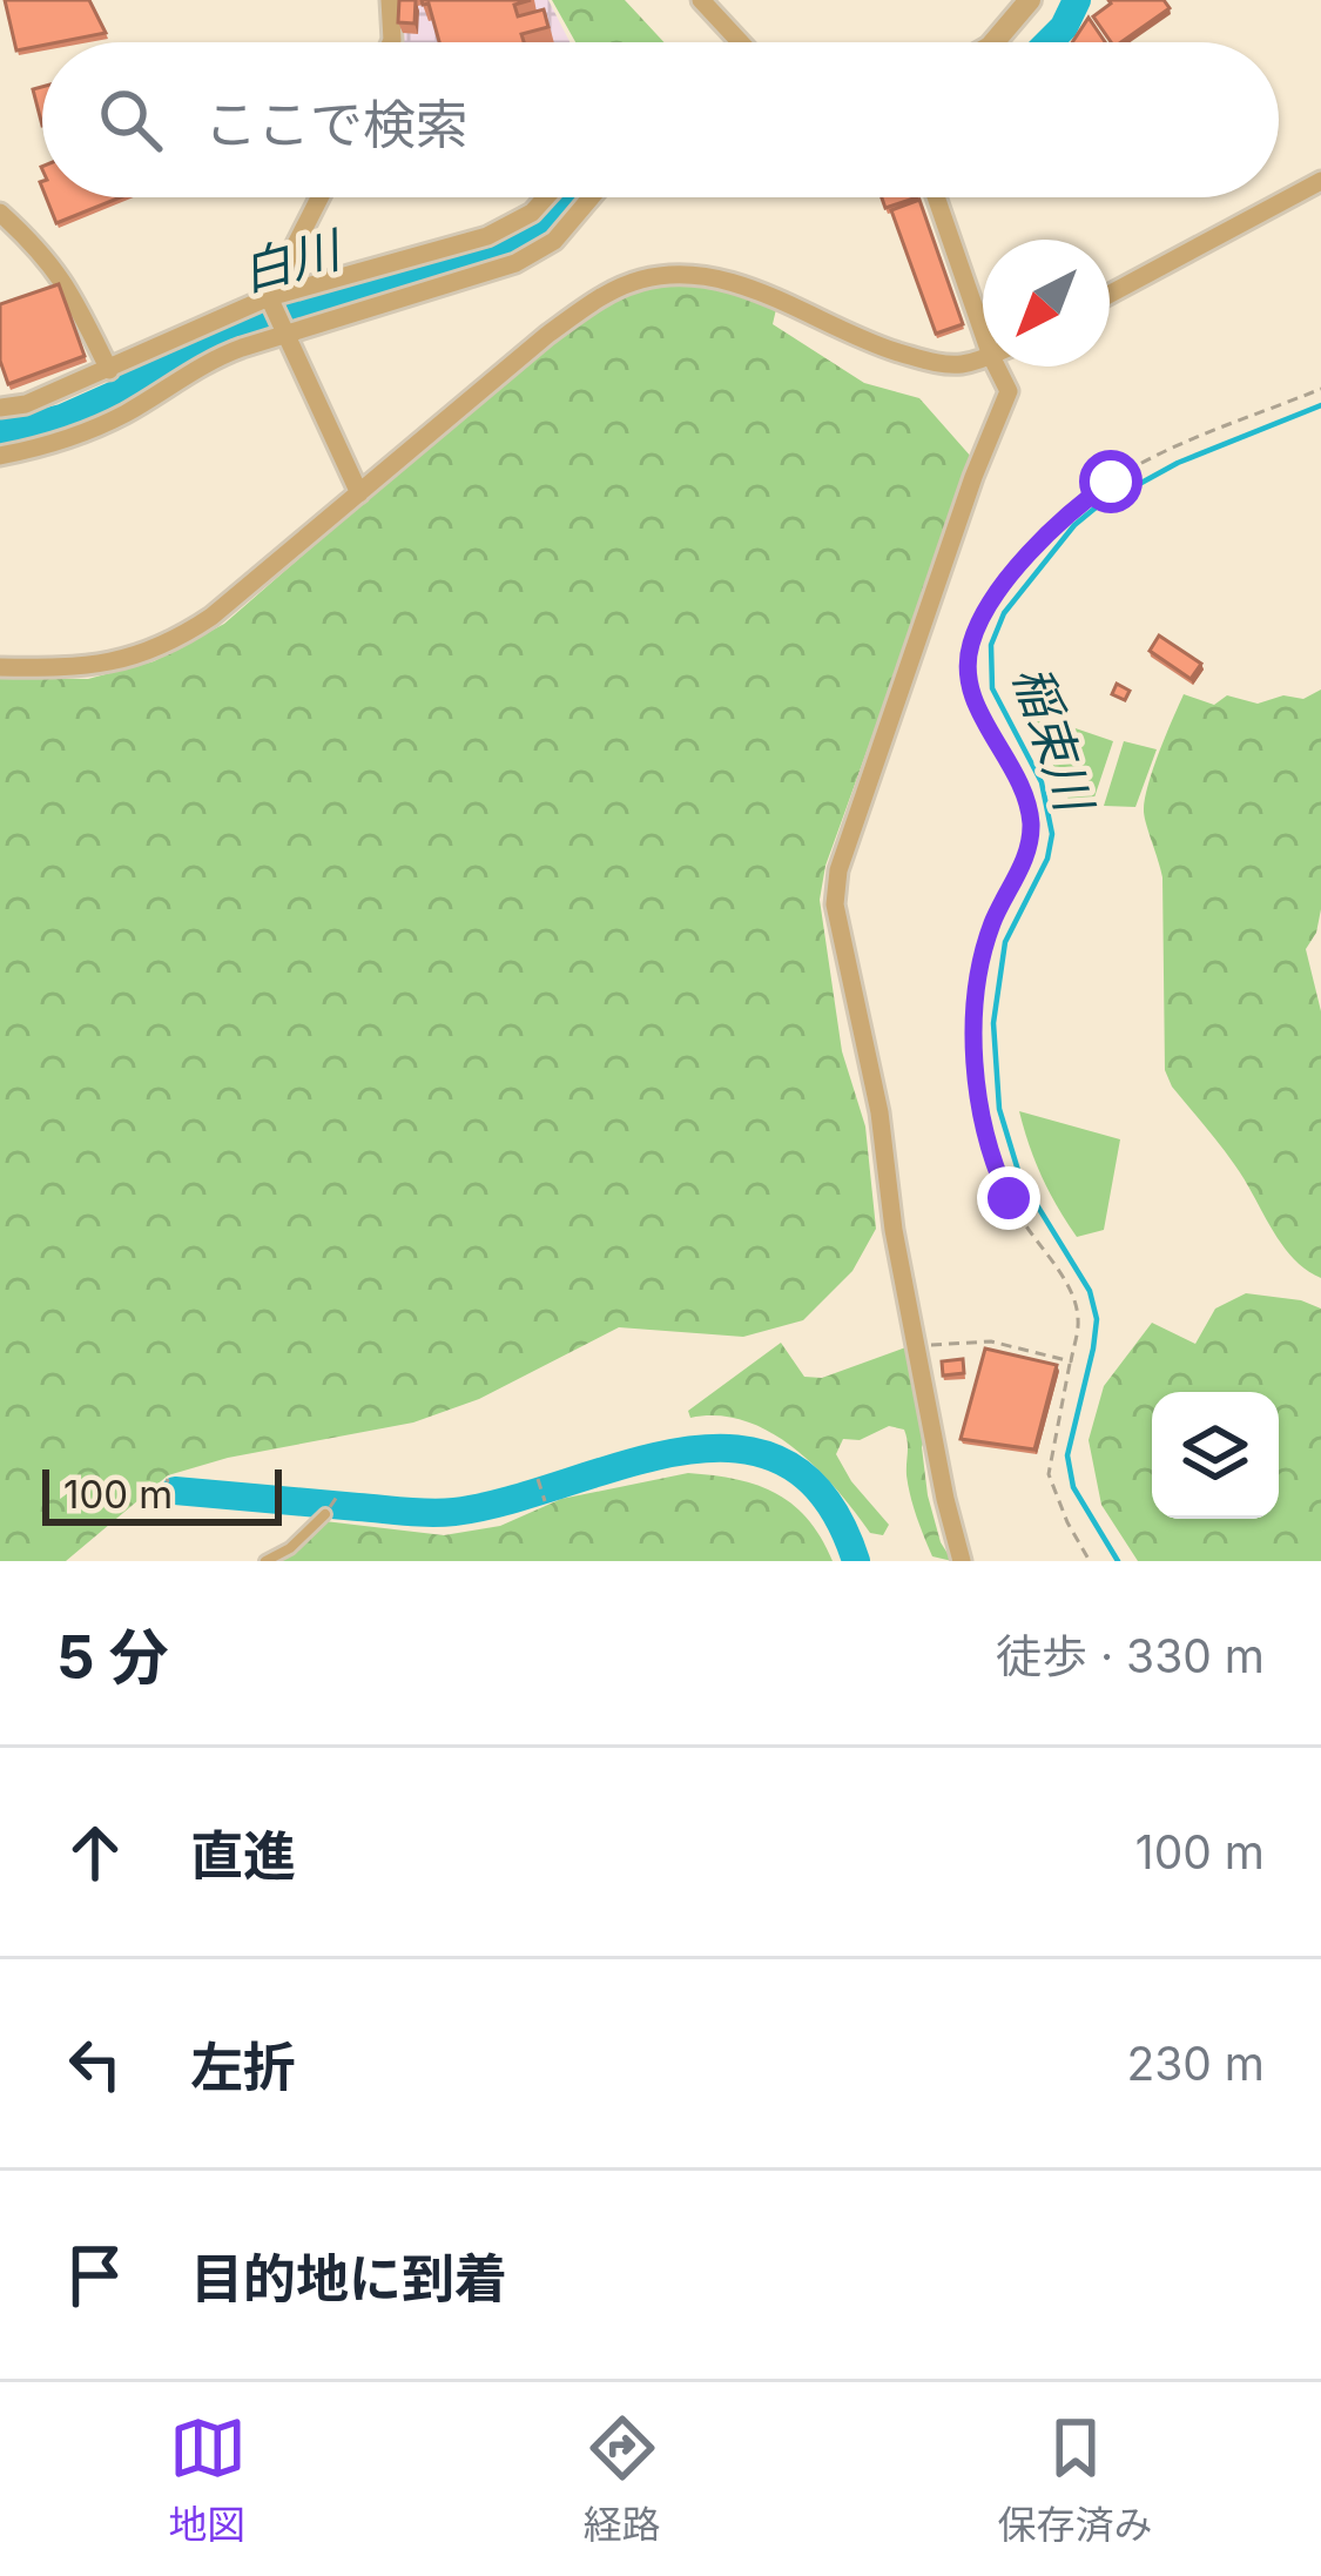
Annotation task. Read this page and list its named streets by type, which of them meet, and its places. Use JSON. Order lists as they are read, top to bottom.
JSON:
{
  "water": ["白川", "稲束川"],
  "scale_bar": "100 m",
  "north": "bottom left",
  "page": {
    "search": "ここで検索",
    "scale": "100 m",
    "heading": ["5 分", "徒歩 · 330 m"],
    "list": [
      ["直進", "100 m"],
      ["左折", "230 m"],
      "目的地に到着"
    ],
    "nav": ["地図", "経路", "保存済み"]
  }
}
